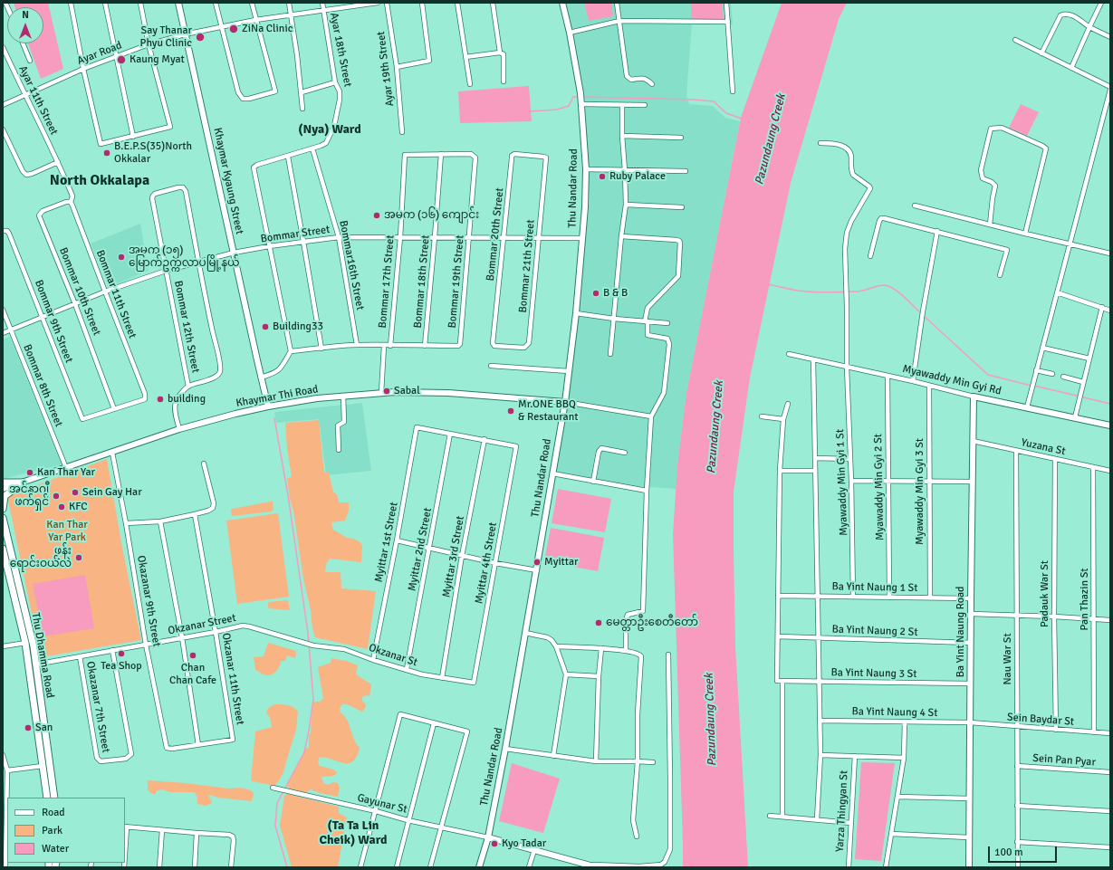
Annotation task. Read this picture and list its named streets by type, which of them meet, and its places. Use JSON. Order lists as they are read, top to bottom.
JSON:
{
  "streets": {
    "main road": [
      "Khaymar Kyaung Street",
      "Thu Nandar Road",
      "Myawaddy Min Gyi Rd",
      "Khaymar Thi Road",
      "Ba Yint Naung Road",
      "Thu Dhamma Road"
    ],
    "street": [
      "Ayar 18th Street",
      "Ayar Road",
      "Ayar 19th Street",
      "Ayar 11th Street",
      "Bommar Street",
      "Bommar 20th Street",
      "Bommar16th Street",
      "Bommar 21th Street",
      "Bommar 17th Street",
      "Bommar 18th Street",
      "Bommar 19th Street",
      "Bommar 10th Street",
      "Bommar 11th Street",
      "Bommar 9th Street",
      "Bommar 12th Street",
      "Bommar 8th Street",
      "Yuzana St",
      "Myawaddy Min Gyi 1 St",
      "Myawaddy Min Gyi 2 St",
      "Myawaddy Min Gyi 3 St",
      "Myittar 1st Street",
      "Myittar 2nd Street",
      "Myittar 3rd Street",
      "Myittar 4th Street",
      "Ba Yint Naung 1 St",
      "Padauk War St",
      "Pan Thazin St",
      "Okazanar 9th Street",
      "Okzanar Street",
      "Ba Yint Naung 2 St",
      "Okzanar St",
      "Nau War St",
      "Ba Yint Naung 3 St",
      "Okzanar 11th Street",
      "Okazanar 7th Street",
      "Ba Yint Naung 4 St",
      "Sein Baydar St",
      "Sein Pan Pyar",
      "Gayunar St",
      "Yarza Thingyan St"
    ]
  },
  "crossings": [
    ["Ayar 18th Street", "Ayar Road"],
    ["Ayar 18th Street", "Bommar16th Street"],
    ["Ayar Road", "Ayar 11th Street"],
    ["Ayar Road", "Khaymar Kyaung Street"],
    ["Ayar 11th Street", "Bommar 10th Street"],
    ["Ayar 11th Street", "Bommar 11th Street"],
    ["Khaymar Kyaung Street", "Bommar Street"],
    ["Khaymar Kyaung Street", "Khaymar Thi Road"],
    ["Thu Nandar Road", "Bommar Street"],
    ["Thu Nandar Road", "Khaymar Thi Road"],
    ["Thu Nandar Road", "Gayunar St"],
    ["Bommar Street", "Bommar 20th Street"],
    ["Bommar Street", "Bommar16th Street"],
    ["Bommar Street", "Bommar 21th Street"],
    ["Bommar Street", "Bommar 17th Street"],
    ["Bommar Street", "Bommar 18th Street"],
    ["Bommar Street", "Bommar 19th Street"],
    ["Bommar Street", "Bommar 10th Street"],
    ["Bommar Street", "Bommar 11th Street"],
    ["Bommar Street", "Bommar 9th Street"],
    ["Bommar Street", "Bommar 12th Street"],
    ["Bommar Street", "Bommar 8th Street"],
    ["Bommar 20th Street", "Bommar 21th Street"],
    ["Bommar 17th Street", "Bommar 18th Street"],
    ["Bommar 17th Street", "Bommar 19th Street"],
    ["Bommar 18th Street", "Bommar 19th Street"],
    ["Bommar 10th Street", "Bommar 11th Street"],
    ["Bommar 10th Street", "Bommar 9th Street"],
    ["Bommar 11th Street", "Bommar 9th Street"],
    ["Myawaddy Min Gyi Rd", "Myawaddy Min Gyi 1 St"],
    ["Myawaddy Min Gyi Rd", "Myawaddy Min Gyi 2 St"],
    ["Myawaddy Min Gyi Rd", "Myawaddy Min Gyi 3 St"],
    ["Myawaddy Min Gyi Rd", "Ba Yint Naung Road"],
    ["Bommar 8th Street", "Khaymar Thi Road"],
    ["Khaymar Thi Road", "Okazanar 9th Street"],
    ["Yuzana St", "Padauk War St"],
    ["Yuzana St", "Pan Thazin St"],
    ["Yuzana St", "Ba Yint Naung Road"],
    ["Yuzana St", "Nau War St"],
    ["Myawaddy Min Gyi 1 St", "Ba Yint Naung 1 St"],
    ["Myawaddy Min Gyi 2 St", "Ba Yint Naung 1 St"],
    ["Myawaddy Min Gyi 3 St", "Ba Yint Naung 1 St"],
    ["Myittar 1st Street", "Myittar 2nd Street"],
    ["Myittar 1st Street", "Okzanar St"],
    ["Myittar 2nd Street", "Okzanar St"],
    ["Myittar 3rd Street", "Myittar 4th Street"],
    ["Myittar 3rd Street", "Okzanar St"],
    ["Myittar 4th Street", "Okzanar St"],
    ["Ba Yint Naung 1 St", "Ba Yint Naung Road"],
    ["Padauk War St", "Sein Baydar St"],
    ["Pan Thazin St", "Sein Baydar St"],
    ["Okazanar 9th Street", "Okzanar Street"],
    ["Okazanar 9th Street", "Okzanar 11th Street"],
    ["Okzanar Street", "Thu Dhamma Road"],
    ["Okzanar Street", "Okzanar St"],
    ["Okzanar Street", "Okzanar 11th Street"],
    ["Okzanar Street", "Okazanar 7th Street"],
    ["Ba Yint Naung 2 St", "Ba Yint Naung Road"],
    ["Ba Yint Naung 2 St", "Ba Yint Naung 3 St"],
    ["Ba Yint Naung Road", "Ba Yint Naung 3 St"],
    ["Ba Yint Naung Road", "Ba Yint Naung 4 St"],
    ["Ba Yint Naung Road", "Sein Baydar St"],
    ["Nau War St", "Sein Baydar St"],
    ["Nau War St", "Sein Pan Pyar"],
    ["Ba Yint Naung 4 St", "Sein Baydar St"]
  ],
  "districts": ["(Nya) Ward", "North Okkalapa", "(Ta Ta Lin Cheik) Ward"],
  "water": ["Pazundaung Creek"],
  "parks": ["Kan Thar Yar Park"],
  "places": [
    "ZiNa Clinic",
    "Say Thanar Phyu Clinic",
    "Kaung Myat",
    "B.E.P.S(35)North Okkalar",
    "Ruby Palace",
    "အမက (၁၆) ကျောင်း",
    "အမက (၁၅) မြောက်ဥက္ကလာပမြို့နယ်",
    "B & B",
    "Building33",
    "Sabal",
    "building",
    "Mr.ONE BBQ & Restaurant",
    "Kan Thar Yar",
    "Sein Gay Har",
    "အင်နာဂျီ ဖက်ရှင်",
    "KFC",
    "ဖုန်း ရောင်းဝယ်လဲ",
    "Myittar",
    "မေတ္တာဦးစေတီတော်",
    "Tea Shop",
    "Chan Chan Cafe",
    "San",
    "Kyo Tadar"
  ],
  "legend": ["Road", "Park", "Water"],
  "scale_bar": "100 m",
  "north": "top"
}
